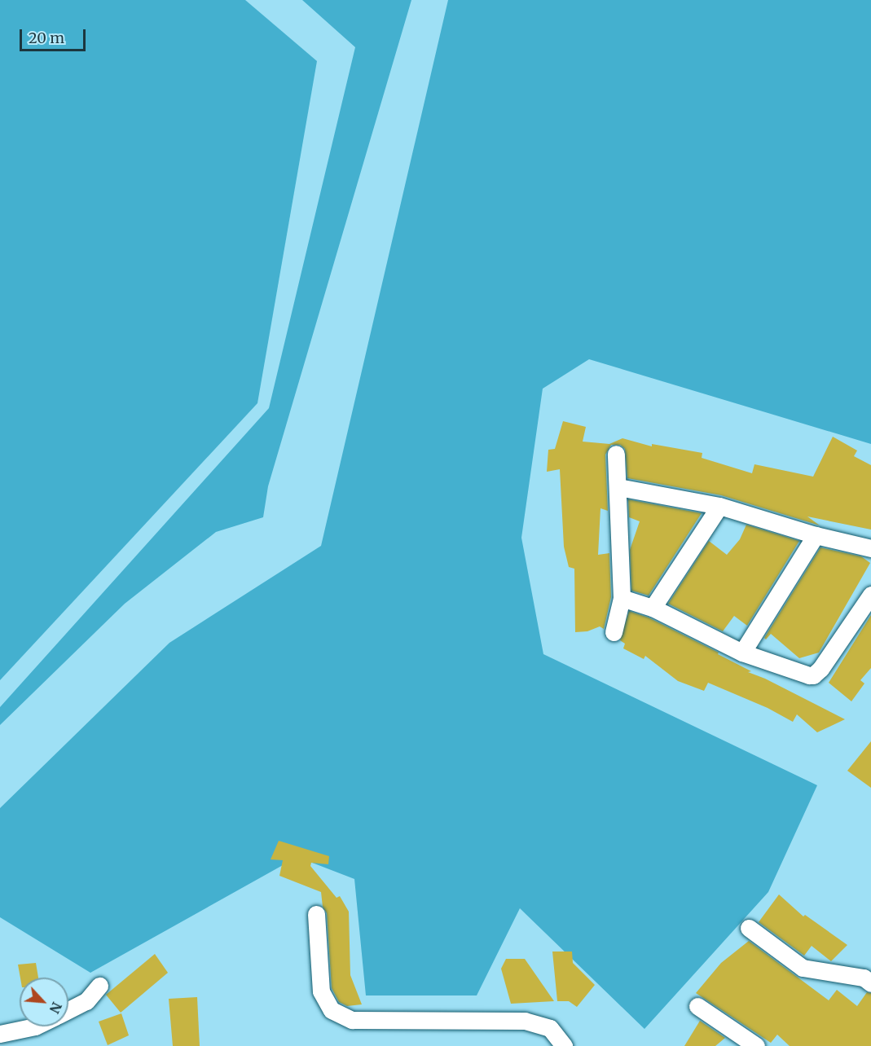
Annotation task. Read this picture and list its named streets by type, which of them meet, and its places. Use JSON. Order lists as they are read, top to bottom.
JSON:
{
  "scale_bar": "20 m",
  "north": "bottom right"
}
